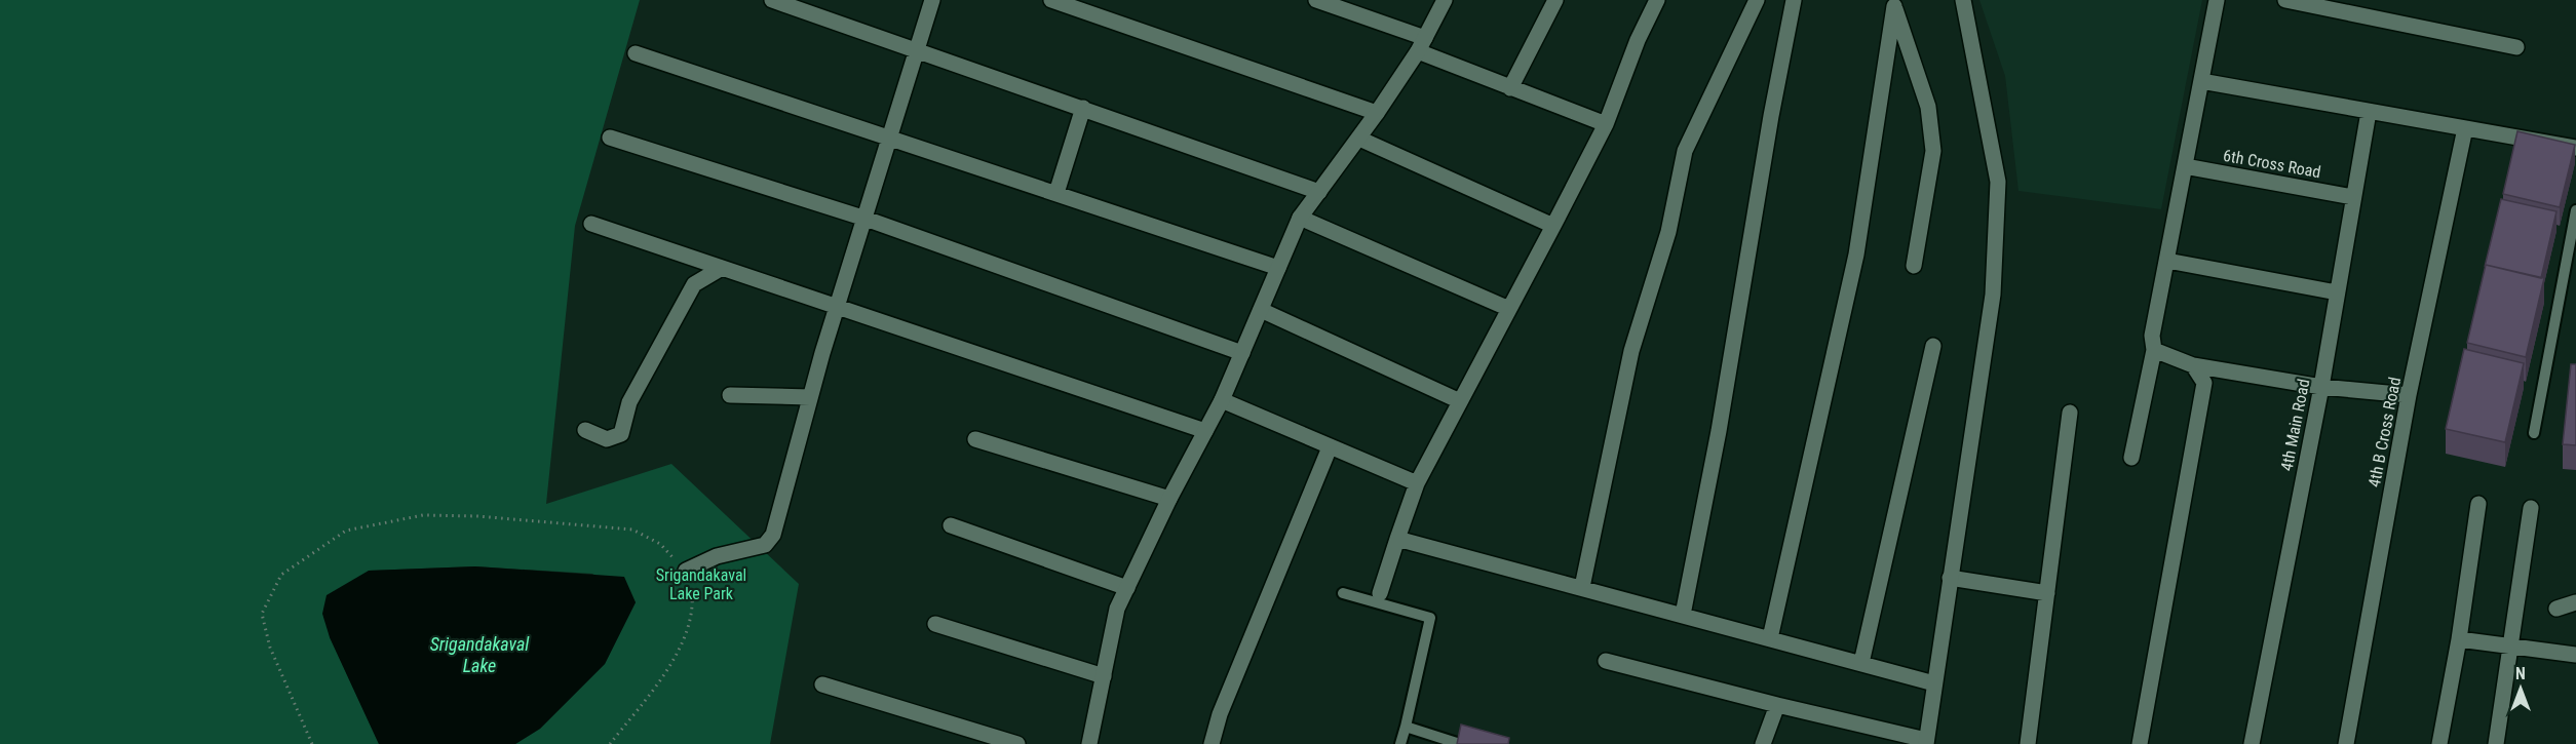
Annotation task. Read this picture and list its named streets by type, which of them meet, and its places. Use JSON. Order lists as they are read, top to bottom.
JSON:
{
  "streets": {
    "street": ["6th Cross Road", "4th Main Road", "4th B Cross Road"]
  },
  "crossings": [
    ["6th Cross Road", "4th Main Road"]
  ],
  "water": ["Srigandakaval Lake"],
  "parks": ["Srigandakaval Lake Park"],
  "north": "top"
}
